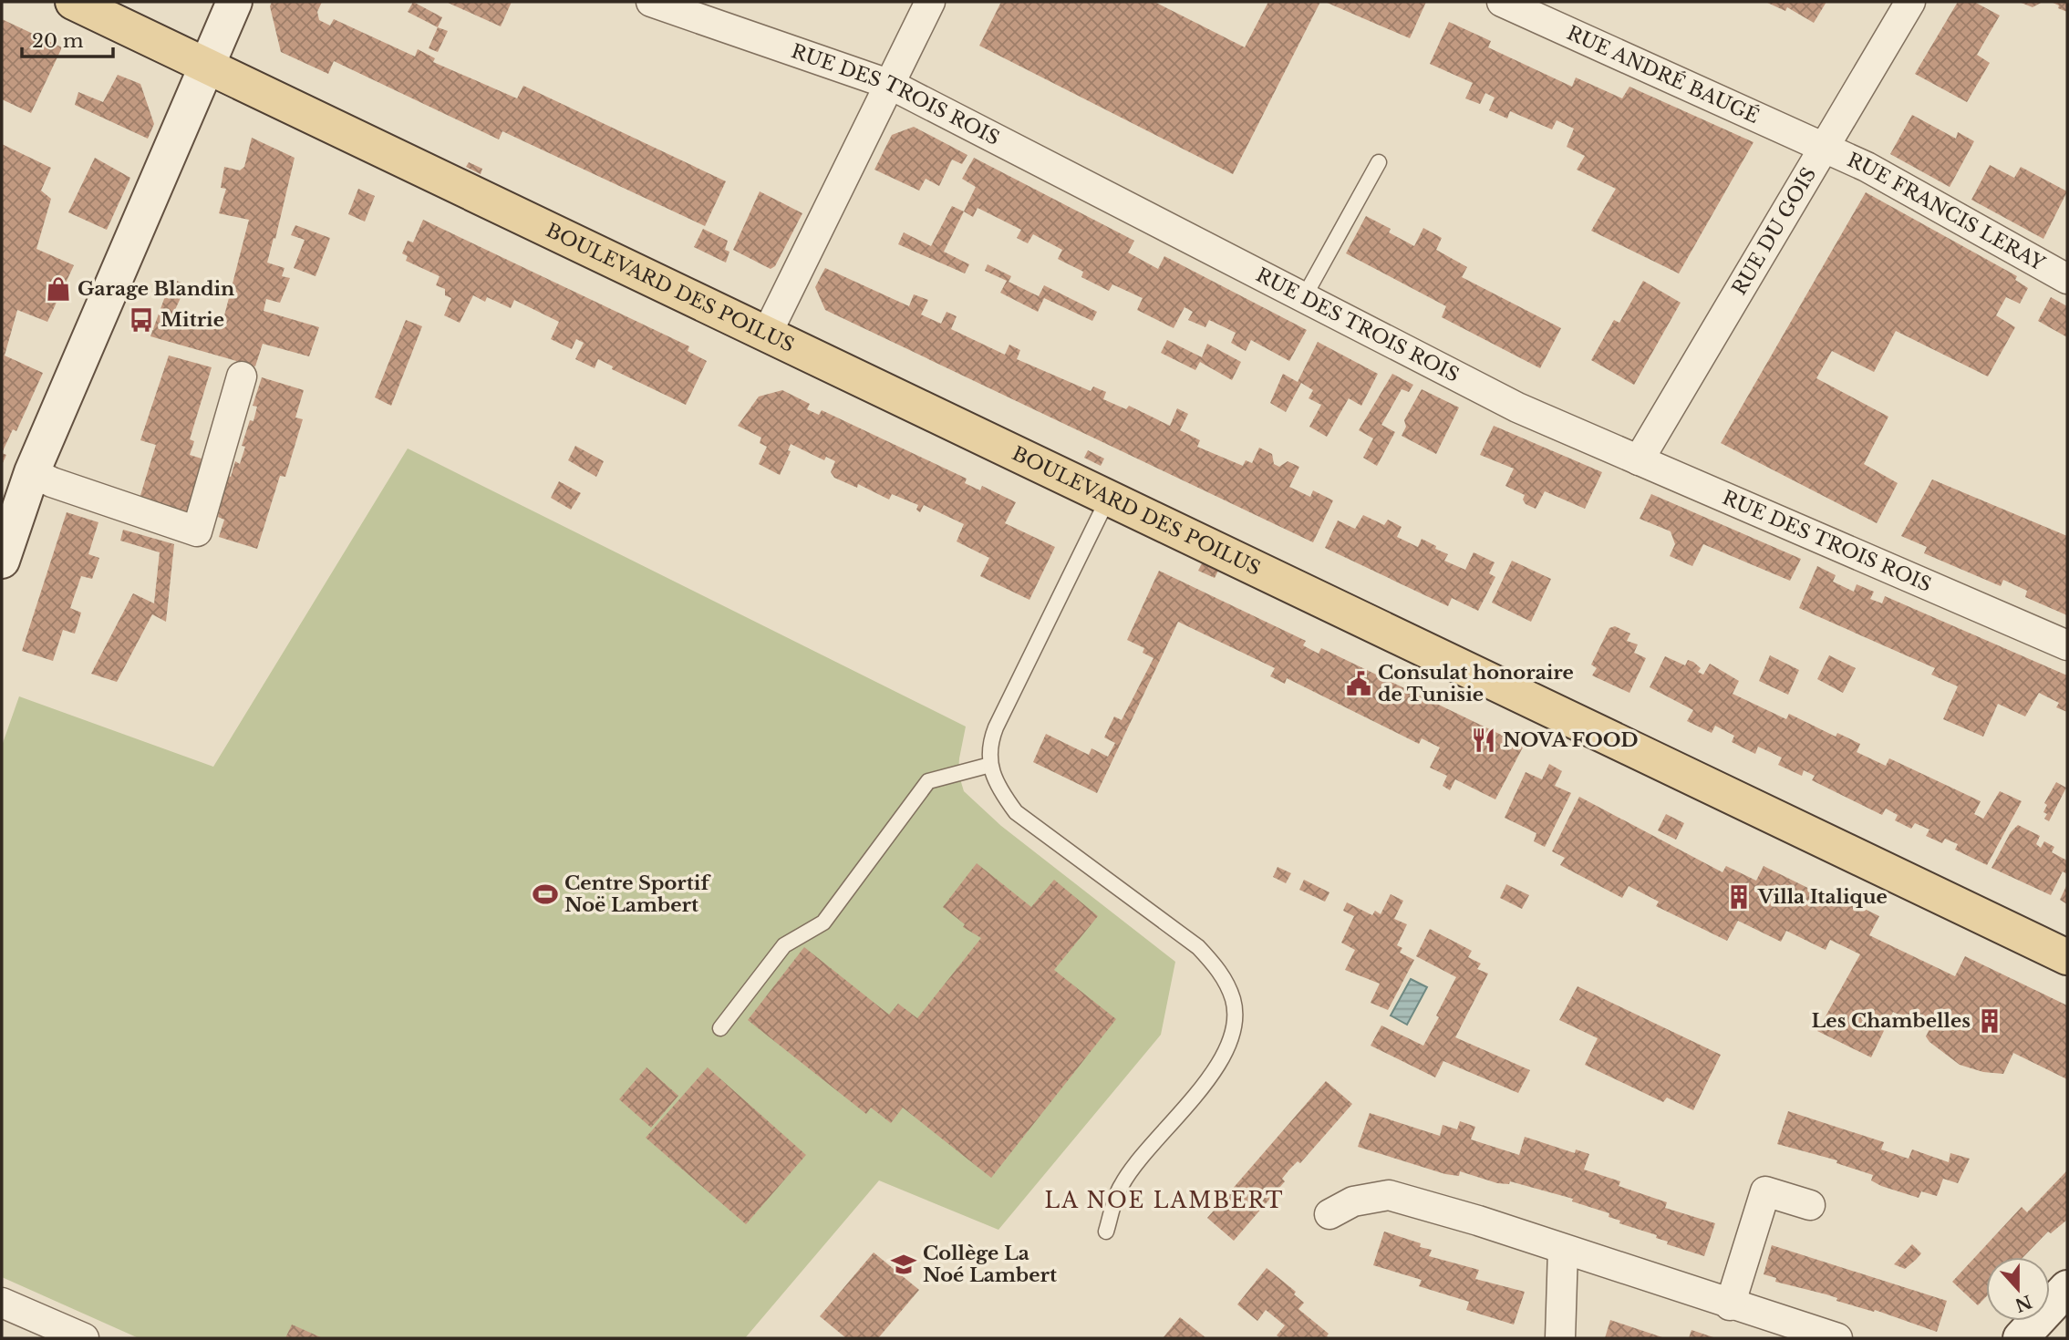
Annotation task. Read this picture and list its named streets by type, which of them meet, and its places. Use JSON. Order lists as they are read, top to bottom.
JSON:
{
  "streets": {
    "main road": ["BOULEVARD DES POILUS"],
    "street": [
      "RUE ANDRÉ BAUGÉ",
      "RUE DES TROIS ROIS",
      "RUE FRANCIS LERAY",
      "RUE DU GOIS"
    ]
  },
  "crossings": [
    ["RUE ANDRÉ BAUGÉ", "RUE FRANCIS LERAY"],
    ["RUE ANDRÉ BAUGÉ", "RUE DU GOIS"],
    ["RUE DES TROIS ROIS", "RUE DU GOIS"],
    ["RUE FRANCIS LERAY", "RUE DU GOIS"]
  ],
  "districts": ["LA NOE LAMBERT"],
  "places": {
    "shop": ["Garage Blandin"],
    "bus stop": ["Mitrie"],
    "public building": ["Consulat honoraire de Tunisie"],
    "restaurant": ["NOVA FOOD"],
    "sports": ["Centre Sportif Noë Lambert"],
    "building": ["Villa Italique", "Les Chambelles"],
    "school or university": ["Collège La Noé Lambert"]
  },
  "scale_bar": "20 m",
  "north": "bottom"
}
